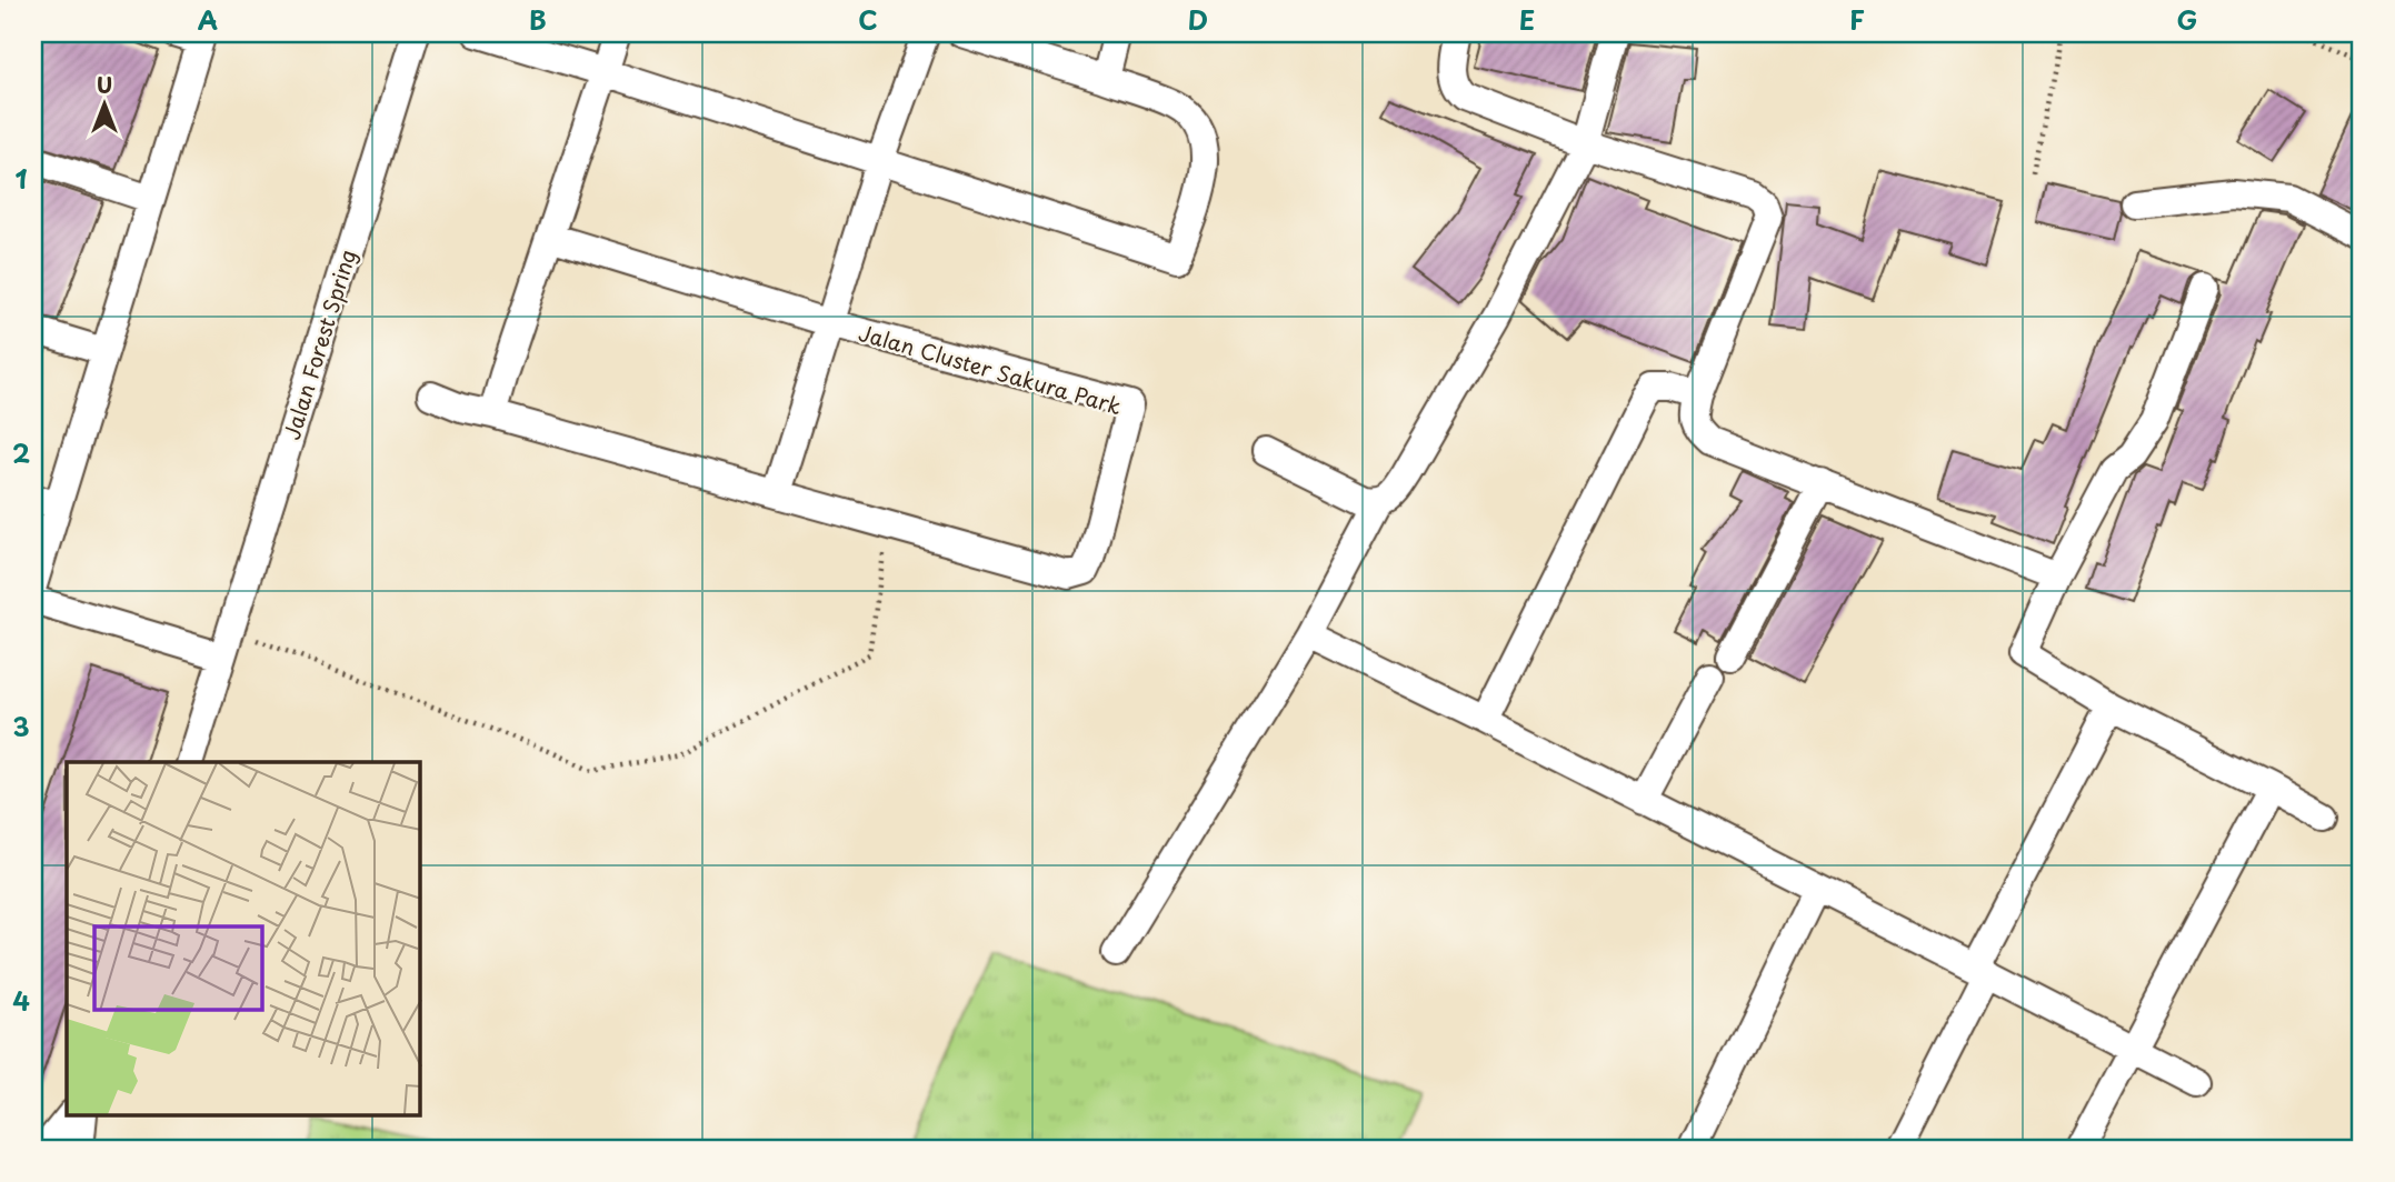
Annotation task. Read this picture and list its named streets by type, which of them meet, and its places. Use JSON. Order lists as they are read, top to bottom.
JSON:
{
  "streets": {
    "street": ["Jalan Forest Spring", "Jalan Cluster Sakura Park"]
  },
  "north": "top",
  "grid": {
    "columns": [
      "A",
      "B",
      "C",
      "D",
      "E",
      "F",
      "G"
    ],
    "rows": [
      "1",
      "2",
      "3",
      "4"
    ]
  }
}
